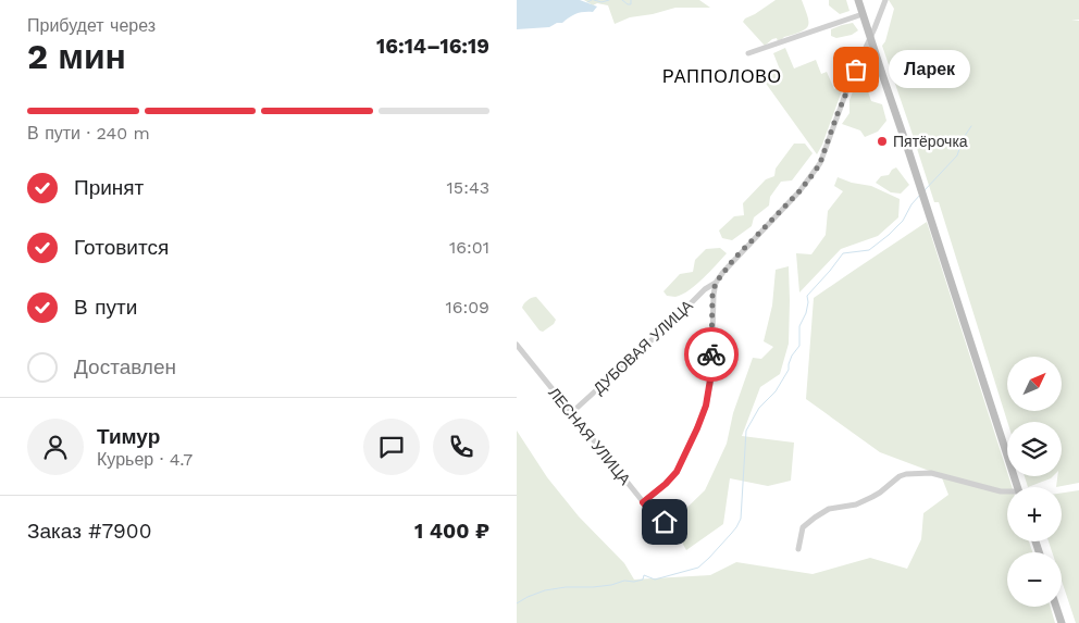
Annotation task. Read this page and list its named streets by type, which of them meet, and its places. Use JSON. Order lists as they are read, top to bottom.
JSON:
{
  "streets": {
    "street": ["ДУБОВАЯ УЛИЦА", "ЛЕСНАЯ УЛИЦА"]
  },
  "crossings": [
    ["ДУБОВАЯ УЛИЦА", "ЛЕСНАЯ УЛИЦА"]
  ],
  "districts": ["РАППОЛОВО"],
  "places": ["Ларек", "Пятёрочка"],
  "north": "top right",
  "page": {
    "heading": ["2 мин", "Прибудет через", "16:14–16:19"],
    "panel": [
      "Тимур",
      "Курьер · 4.7",
      "Заказ #7900",
      "1 400 ₽"
    ],
    "bubble": "Ларек",
    "bar": "В пути · 240 m",
    "list": [
      ["Принят", "15:43"],
      ["Готовится", "16:01"],
      ["В пути", "16:09"],
      "Доставлен"
    ],
    "map_buttons": ["+", "−"]
  }
}
